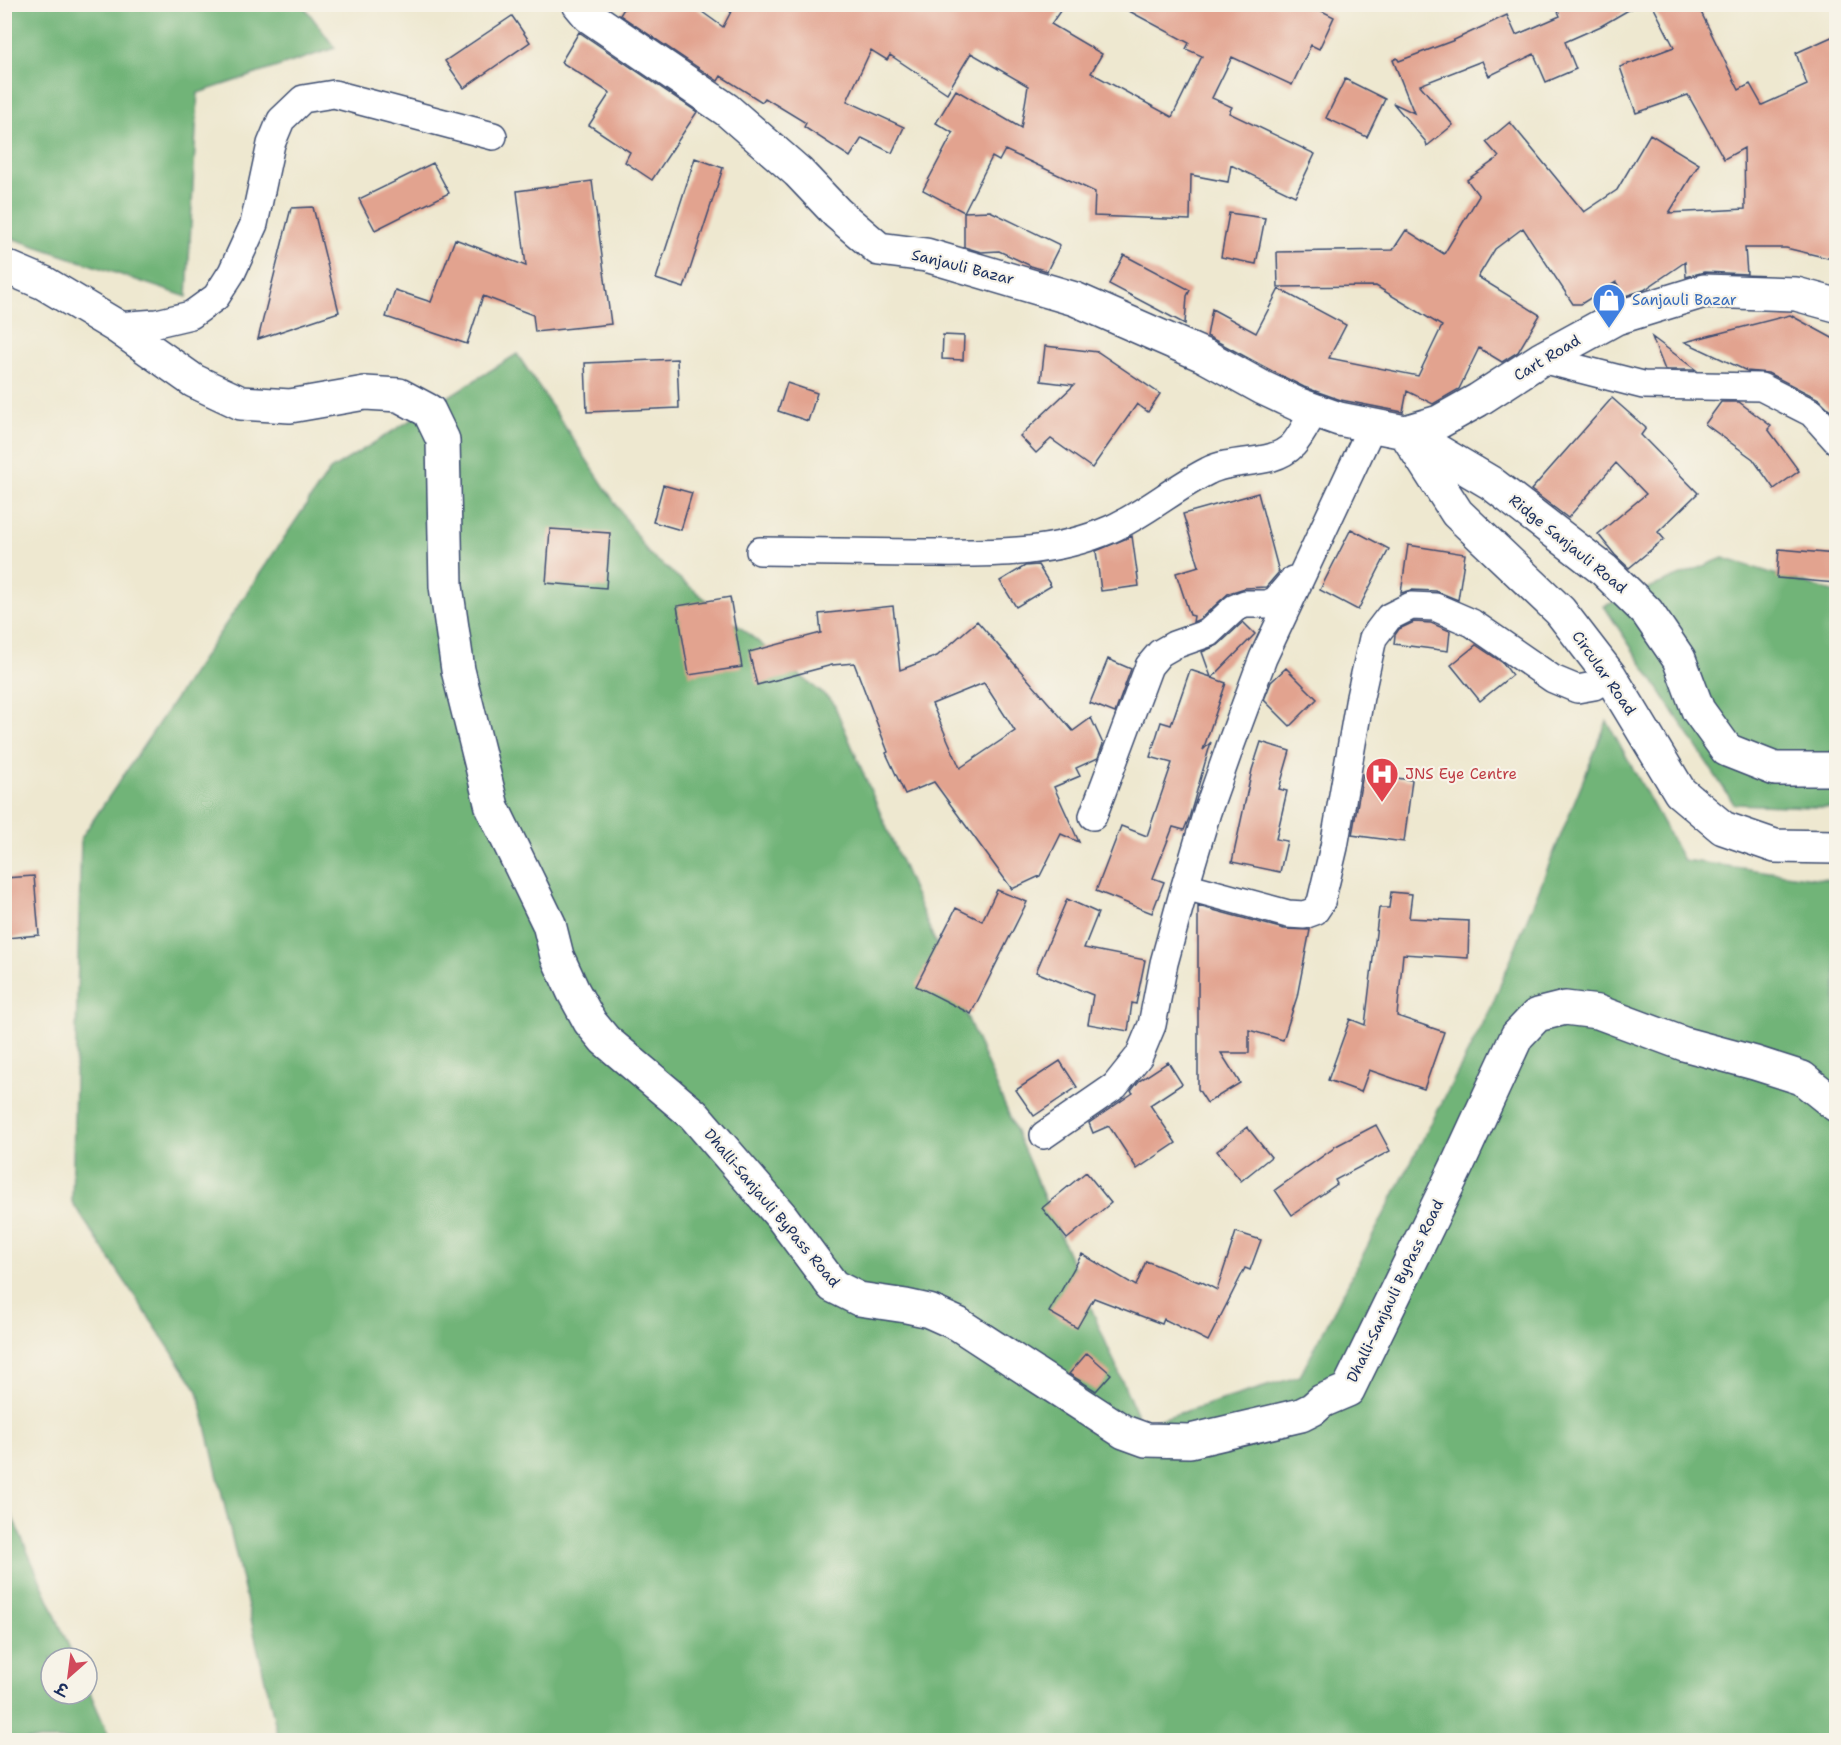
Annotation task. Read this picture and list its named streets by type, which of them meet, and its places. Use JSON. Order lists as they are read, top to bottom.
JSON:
{
  "streets": {
    "main road": [
      "Sanjauli Bazar",
      "Cart Road",
      "Ridge Sanjauli Road",
      "Circular Road",
      "Dhalli-Sanjauli ByPass Road"
    ]
  },
  "crossings": [
    ["Sanjauli Bazar", "Cart Road"],
    ["Sanjauli Bazar", "Ridge Sanjauli Road"],
    ["Sanjauli Bazar", "Circular Road"],
    ["Cart Road", "Ridge Sanjauli Road"],
    ["Cart Road", "Circular Road"],
    ["Ridge Sanjauli Road", "Circular Road"]
  ],
  "places": {
    "shop": ["Sanjauli Bazar"],
    "hospital": ["JNS Eye Centre"]
  },
  "north": "bottom left"
}
